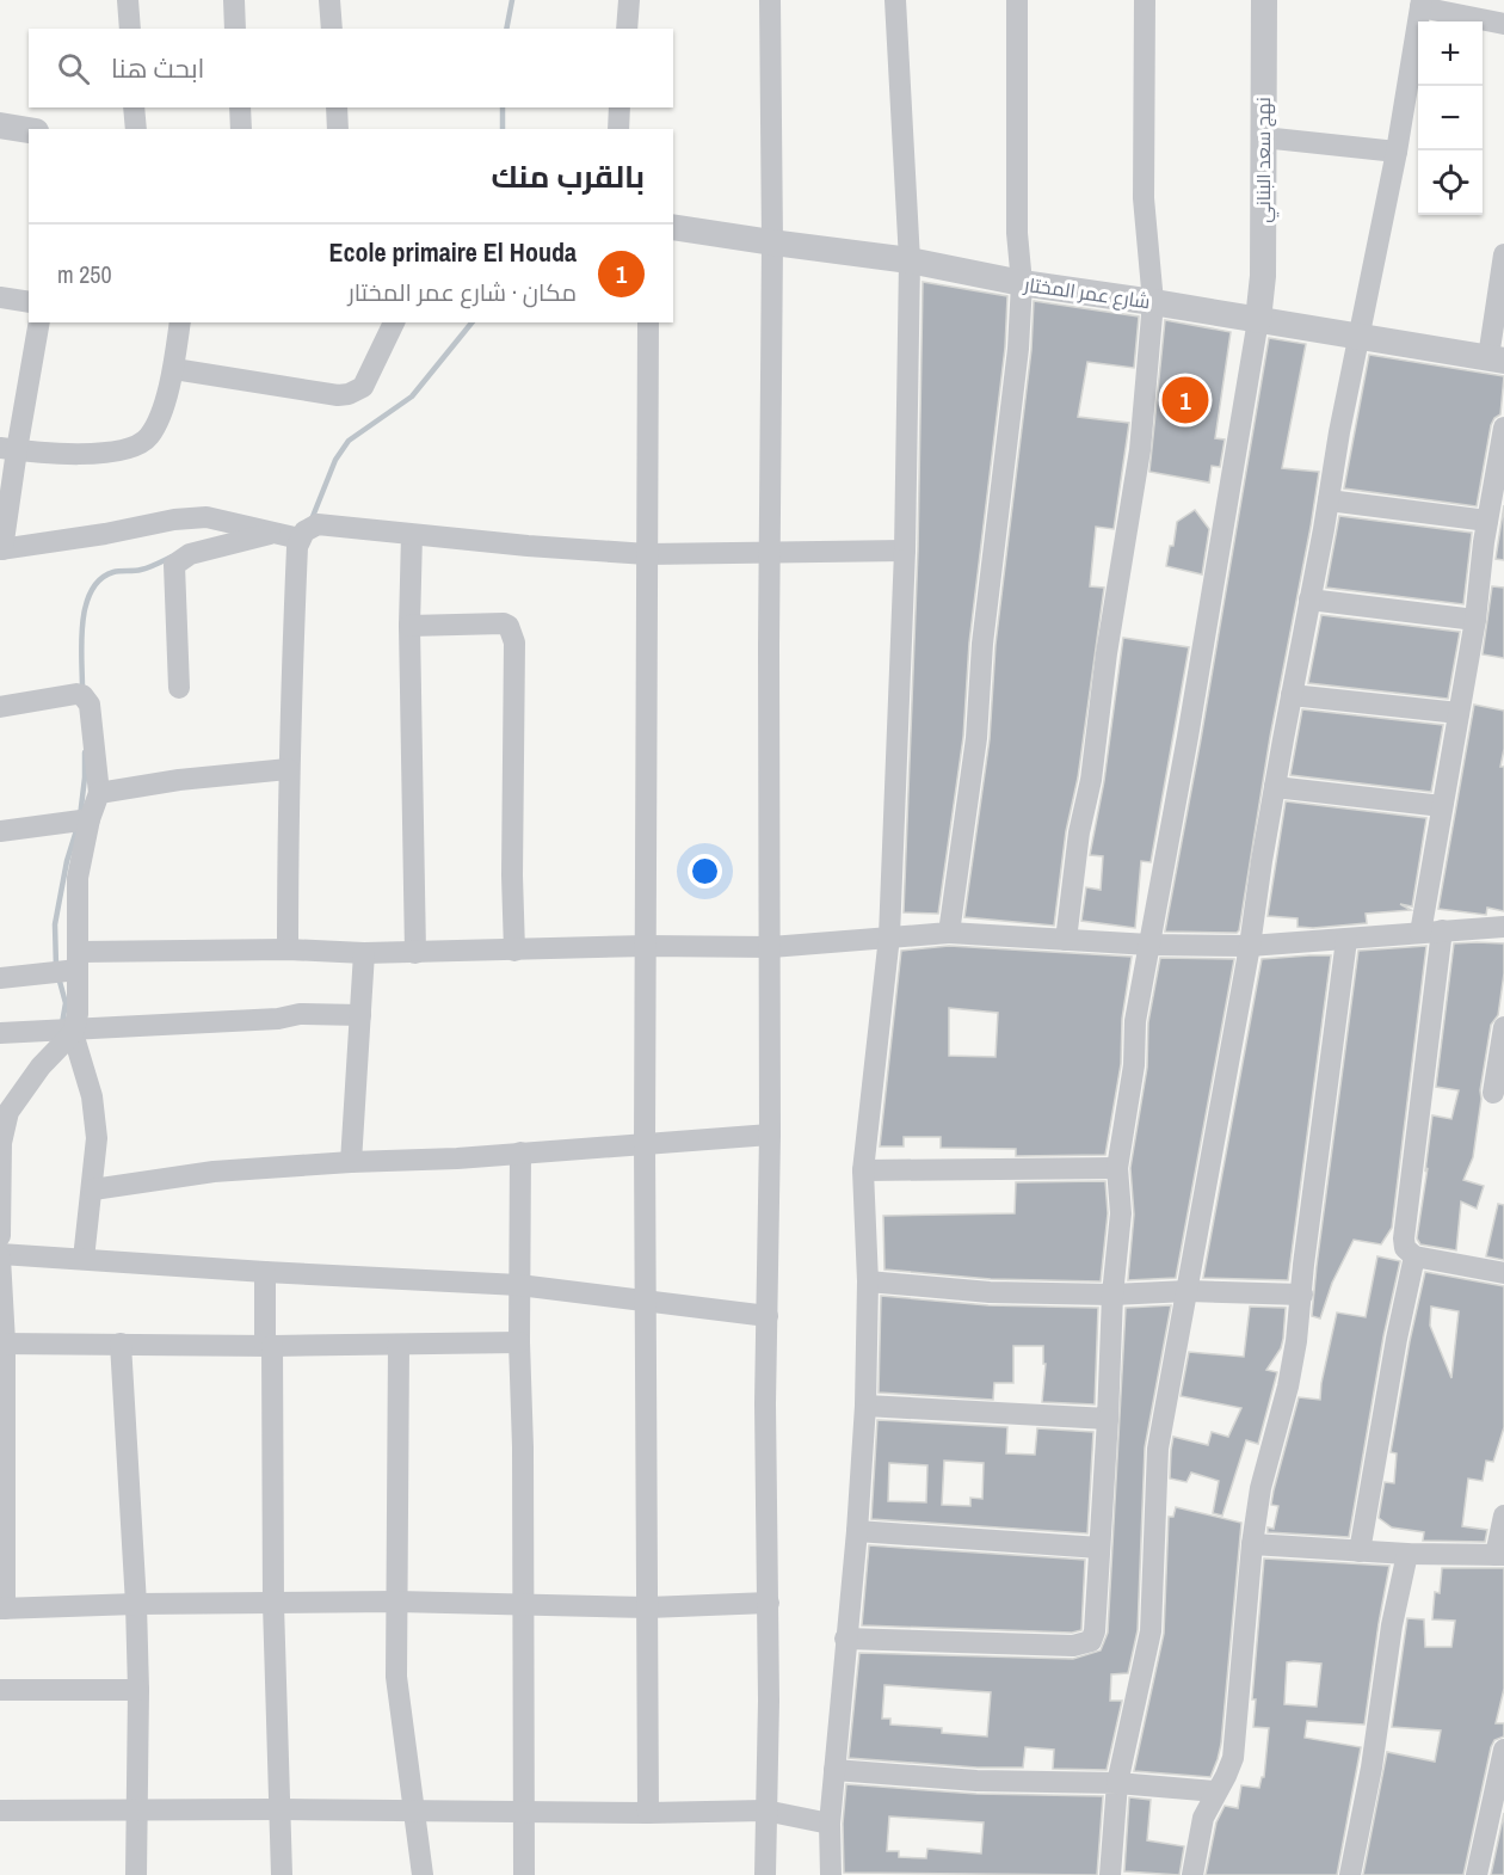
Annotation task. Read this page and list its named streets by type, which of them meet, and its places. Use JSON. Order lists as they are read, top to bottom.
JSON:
{
  "streets": {
    "street": ["نهج سعد البناني", "شارع عمر المختار"]
  },
  "crossings": [
    ["نهج سعد البناني", "شارع عمر المختار"]
  ],
  "page": {
    "map_buttons": ["+", "−"],
    "search": "ابحث هنا",
    "heading": "بالقرب منك",
    "list": [
      {
        "mark": "1",
        "name": "Ecole primaire El Houda",
        "note": "مكان · شارع عمر المختار",
        "value": "250 m"
      }
    ],
    "pins": "1"
  }
}
